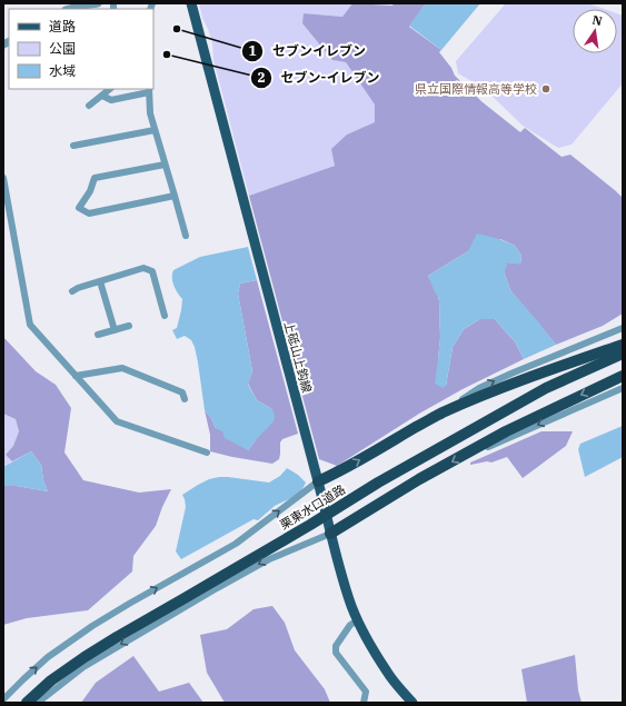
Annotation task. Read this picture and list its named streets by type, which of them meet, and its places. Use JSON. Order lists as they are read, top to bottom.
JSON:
{
  "streets": {
    "highway": ["栗東水口道路"],
    "main road": ["上砥山上鈎線"]
  },
  "places": ["セブンイレブン", "セブン-イレブン", "県立国際情報高等学校"],
  "legend": ["道路", "公園", "水域"],
  "north": "top"
}
